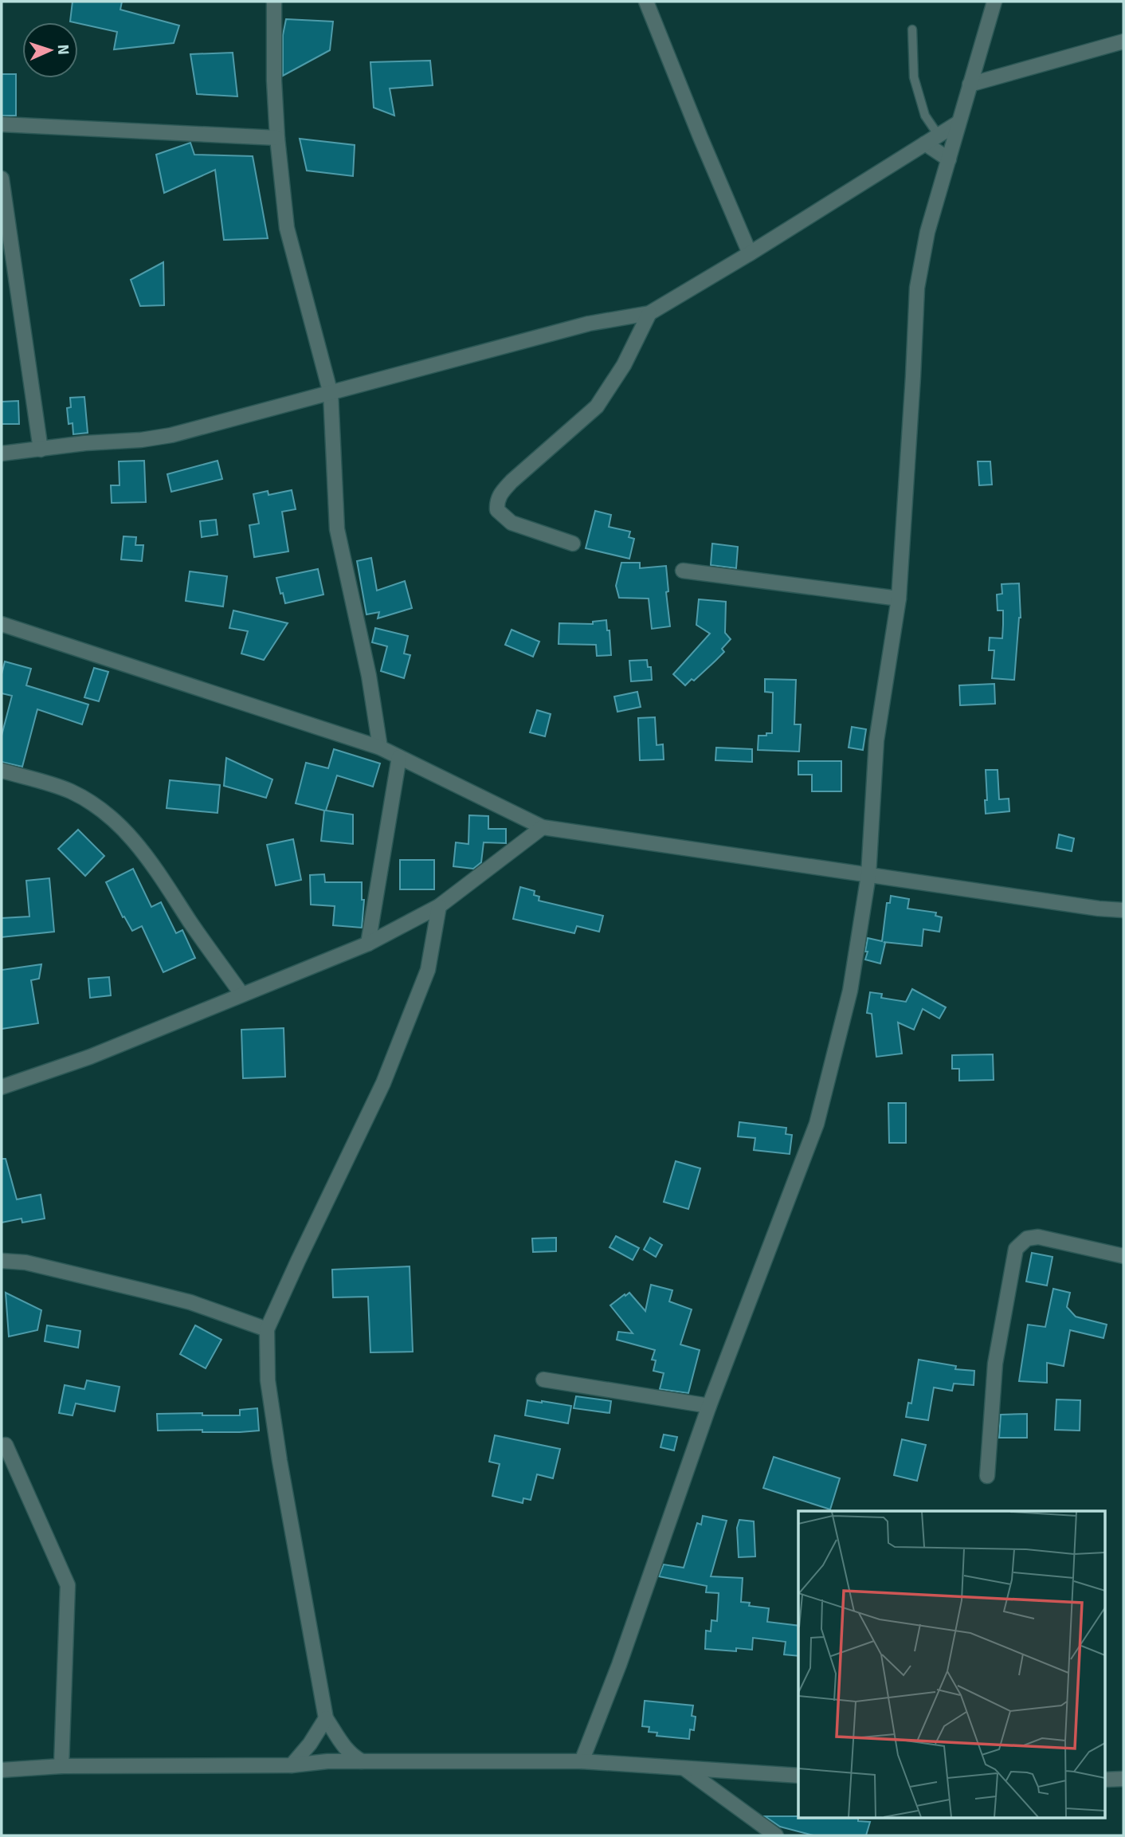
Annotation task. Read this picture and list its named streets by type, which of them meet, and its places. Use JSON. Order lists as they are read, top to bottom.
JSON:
{
  "north": "right"
}
